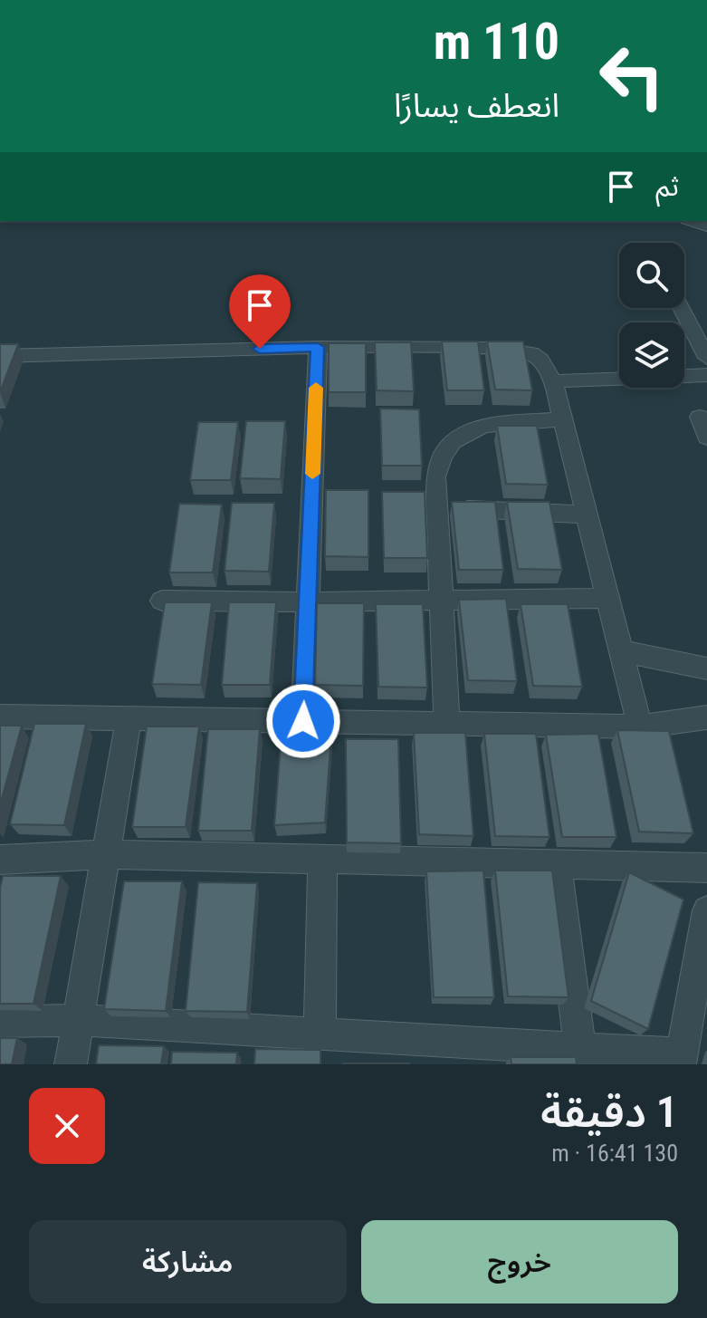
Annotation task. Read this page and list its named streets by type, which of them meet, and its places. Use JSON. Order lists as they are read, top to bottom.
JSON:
{
  "page": {
    "turn": ["110 m", "انعطف يسارًا"],
    "then": "ثم",
    "heading": ["1 دقيقة", "130 m · 16:41"],
    "buttons": ["خروج", "مشاركة"]
  }
}
